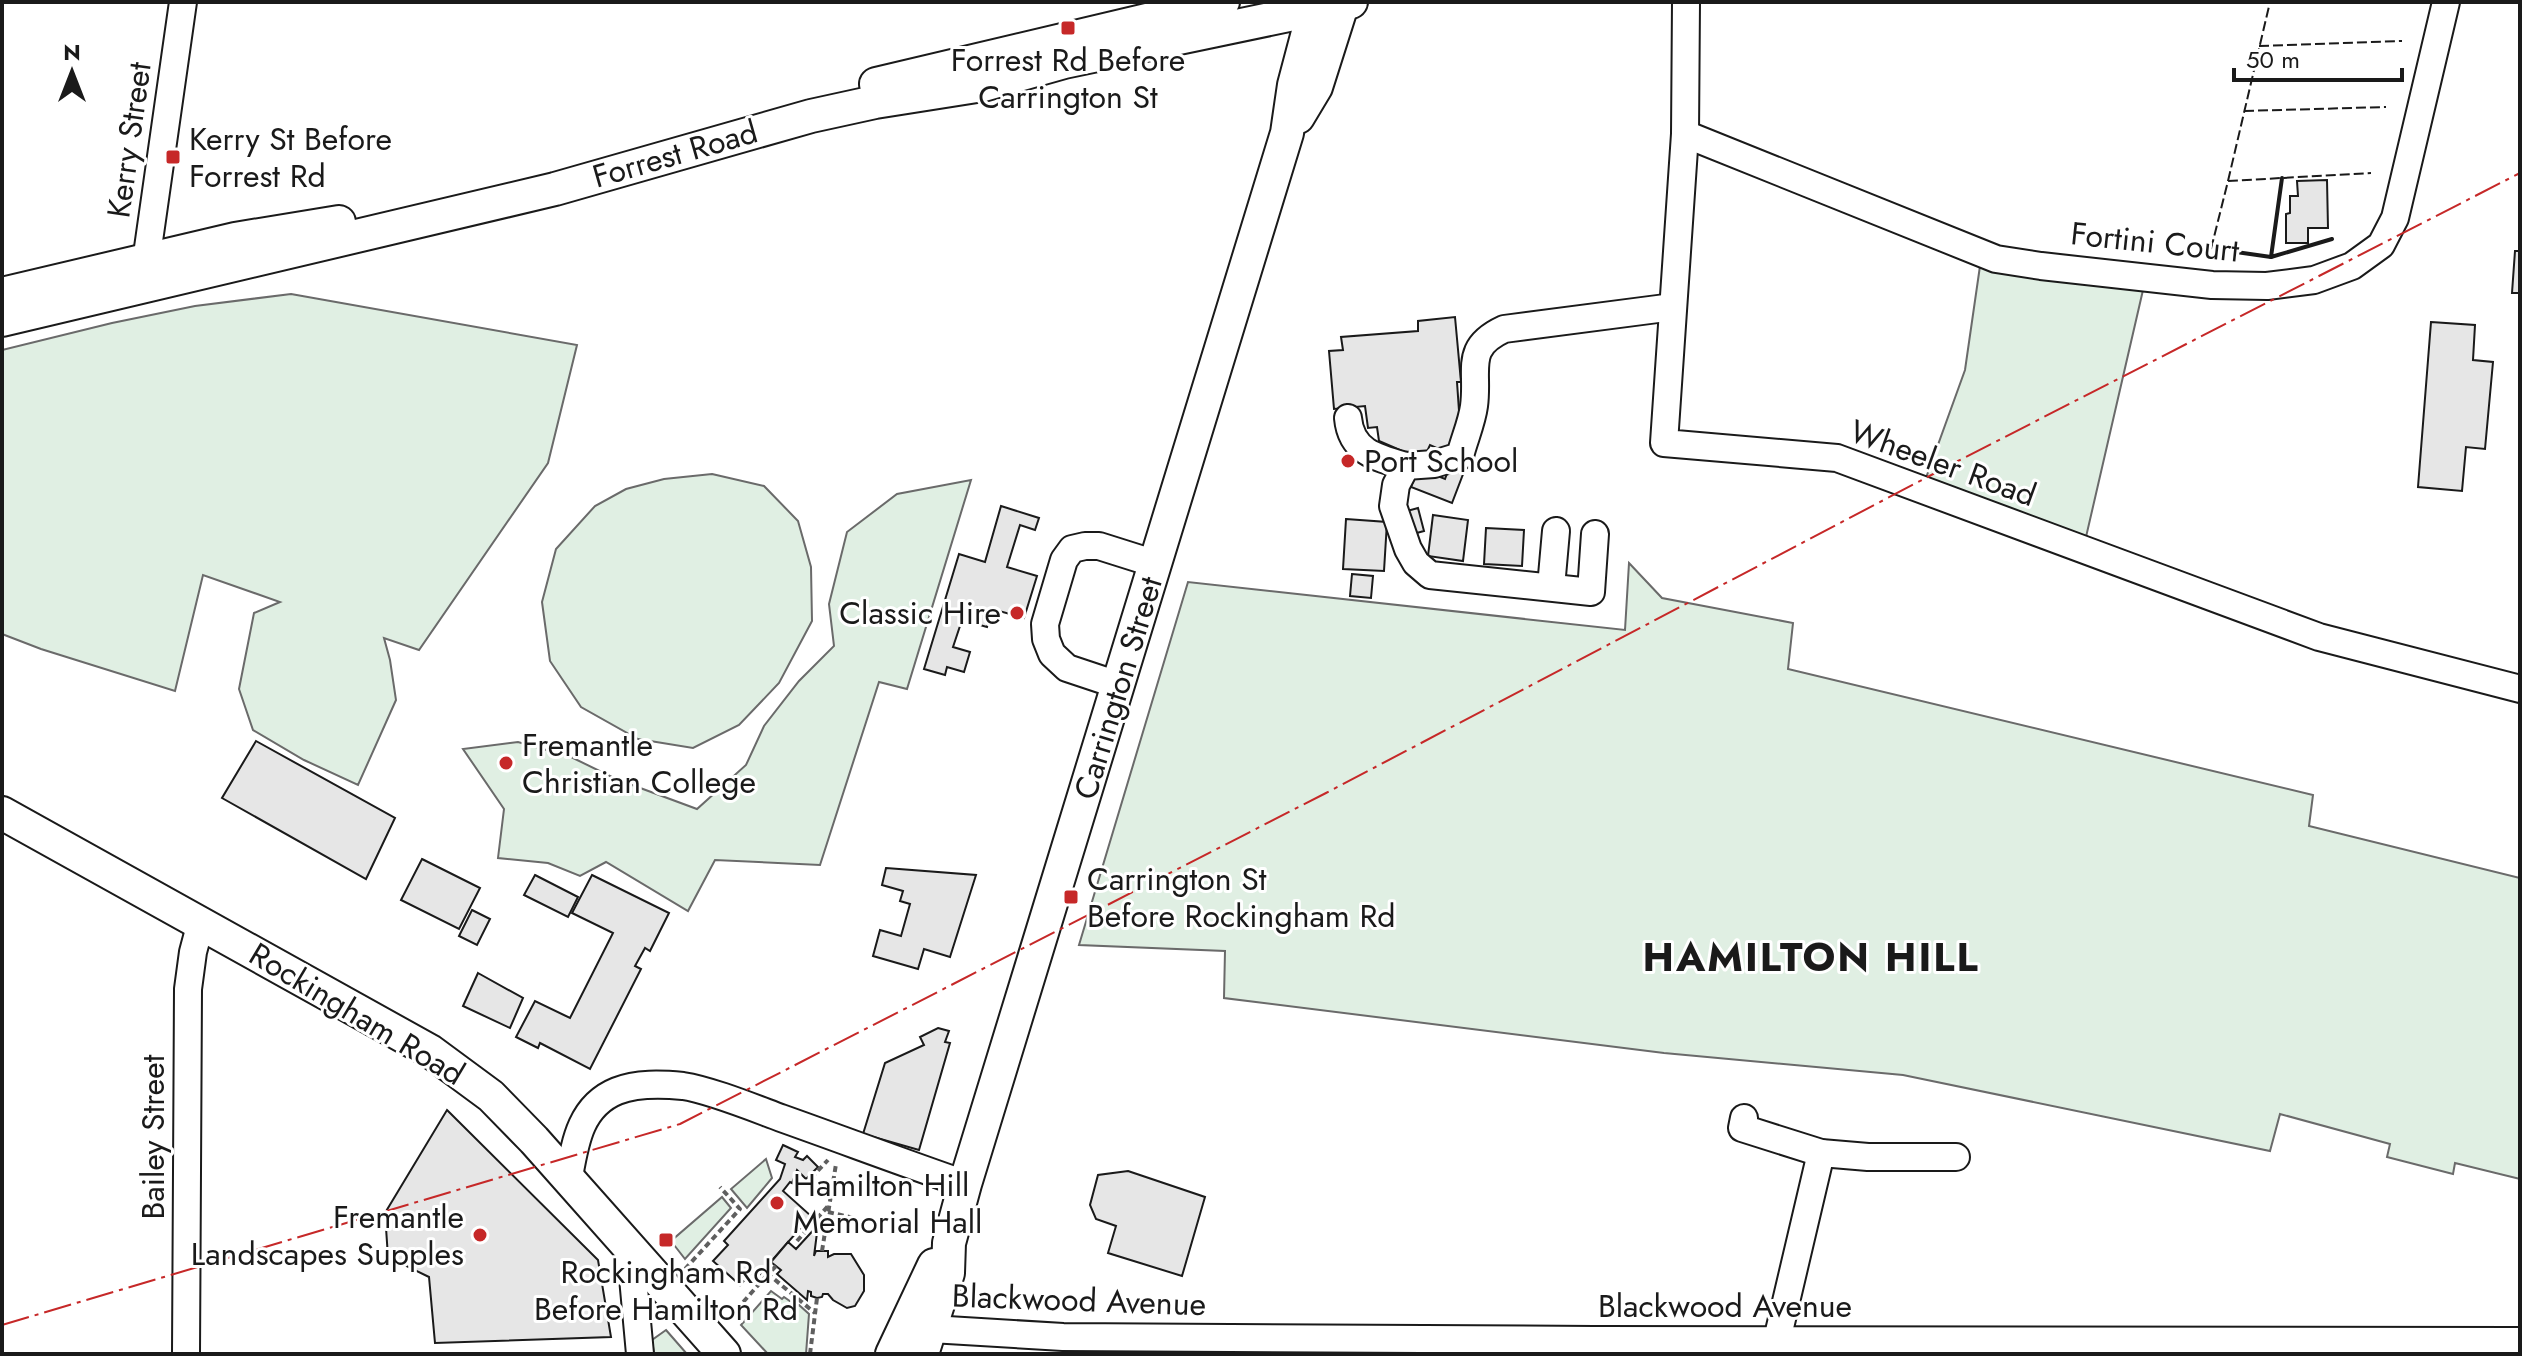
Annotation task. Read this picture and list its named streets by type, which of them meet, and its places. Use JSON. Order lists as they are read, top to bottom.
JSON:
{
  "streets": {
    "main road": ["Forrest Road", "Carrington Street", "Rockingham Road"],
    "street": [
      "Kerry Street",
      "Fortini Court",
      "Wheeler Road",
      "Bailey Street",
      "Blackwood Avenue"
    ]
  },
  "crossings": [
    ["Kerry Street", "Forrest Road"],
    ["Forrest Road", "Carrington Street"],
    ["Fortini Court", "Wheeler Road"],
    ["Carrington Street", "Blackwood Avenue"],
    ["Rockingham Road", "Bailey Street"]
  ],
  "districts": ["HAMILTON HILL"],
  "places": {
    "transit": [
      "Forrest Rd Before Carrington St",
      "Kerry St Before Forrest Rd",
      "Carrington St Before Rockingham Rd",
      "Rockingham Rd Before Hamilton Rd"
    ],
    "other": [
      "Port School",
      "Classic Hire",
      "Fremantle Christian College",
      "Hamilton Hill Memorial Hall",
      "Fremantle Landscapes Supples"
    ]
  },
  "scale_bar": "50 m",
  "north": "top"
}
